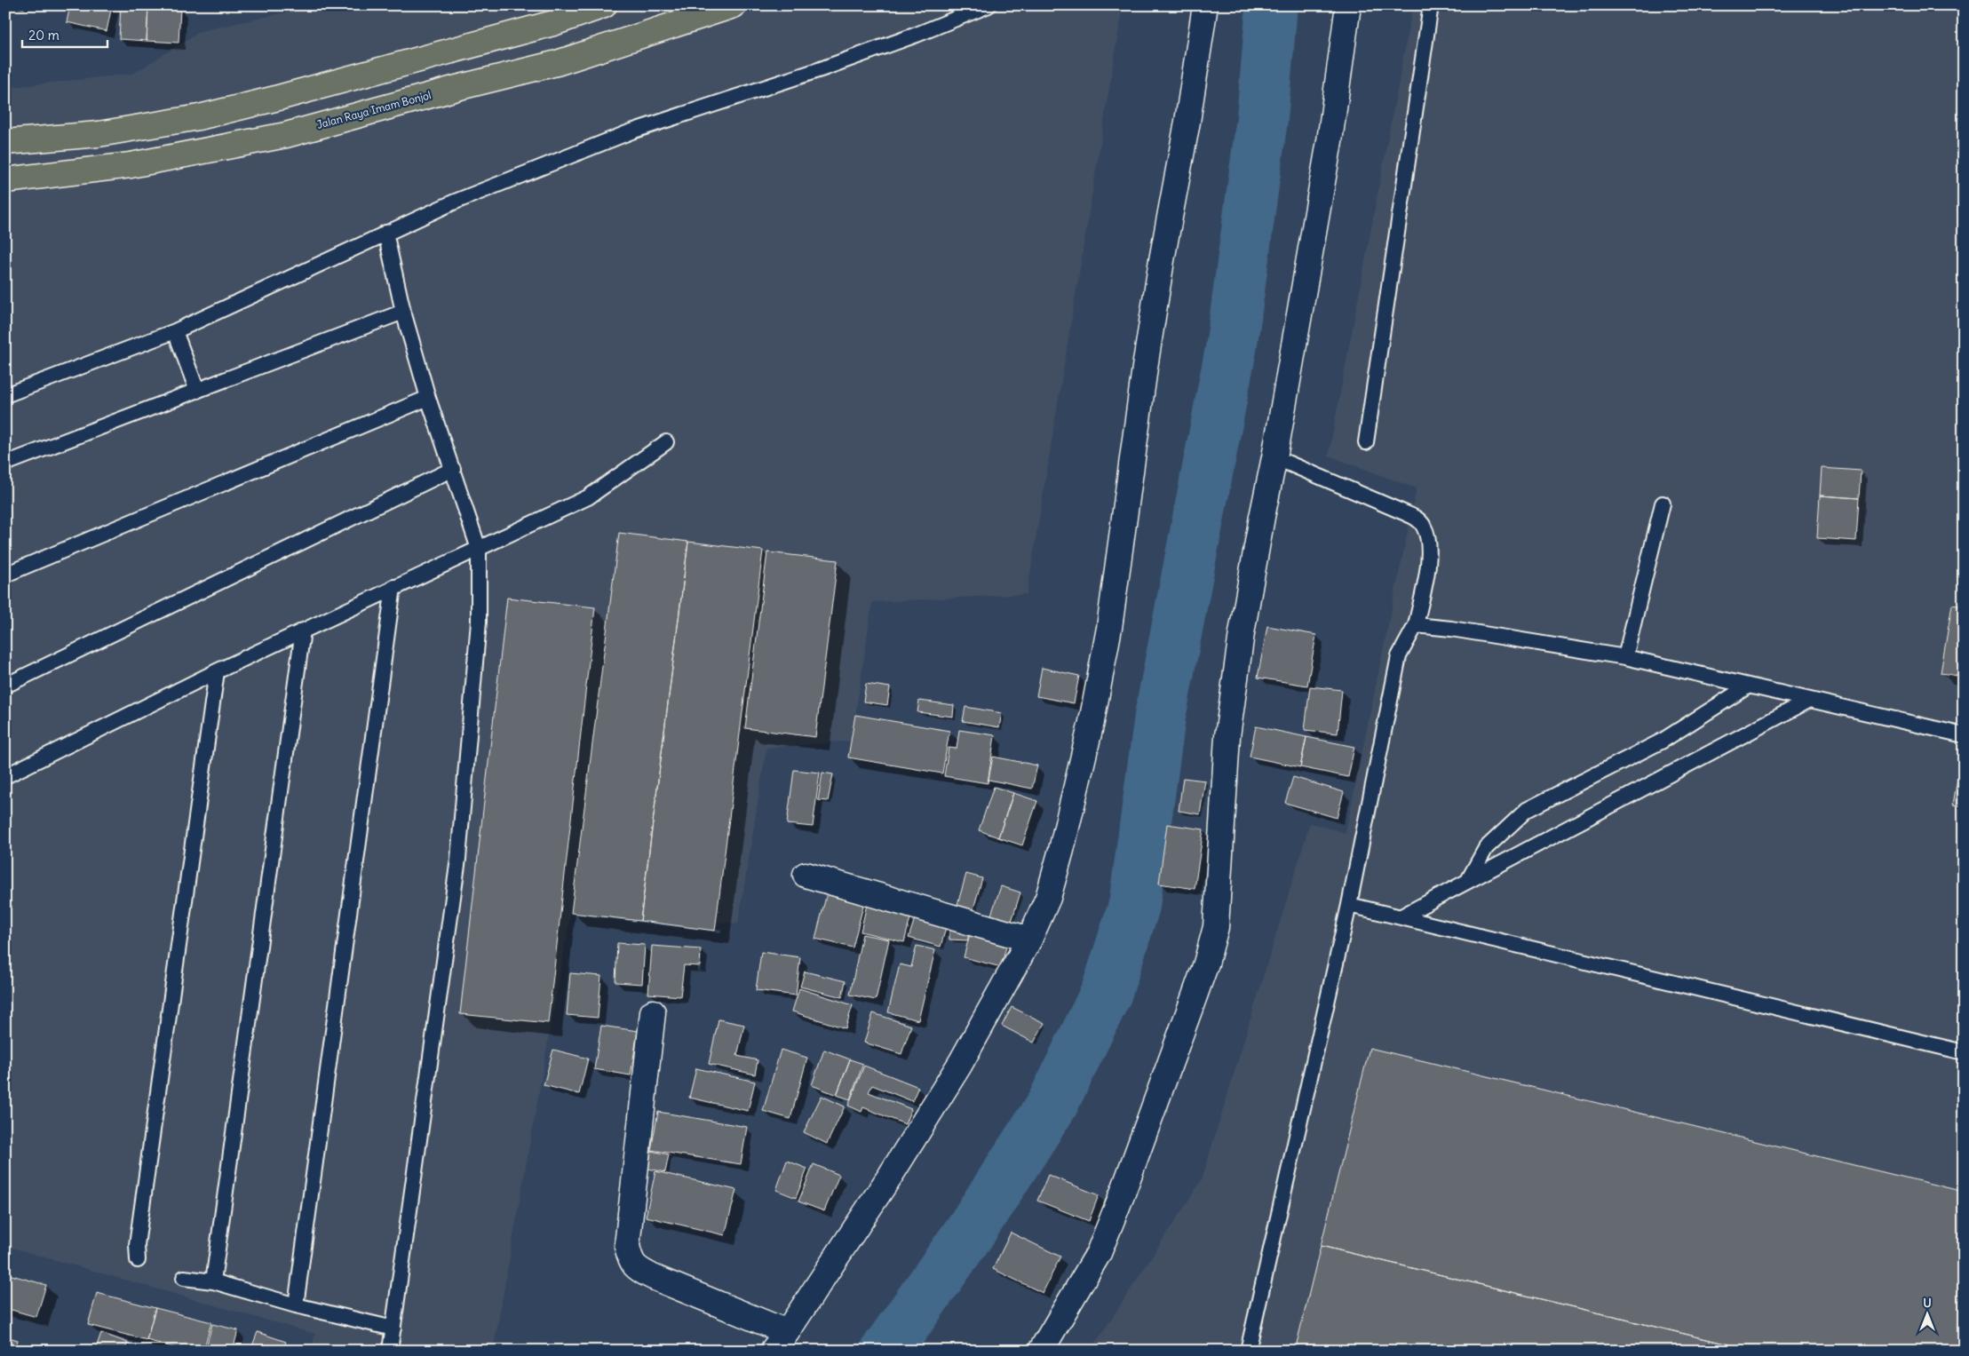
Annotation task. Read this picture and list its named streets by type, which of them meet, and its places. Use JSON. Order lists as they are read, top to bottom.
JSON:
{
  "streets": {
    "highway": ["Jalan Raya Imam Bonjol"]
  },
  "scale_bar": "20 m",
  "north": "top"
}
